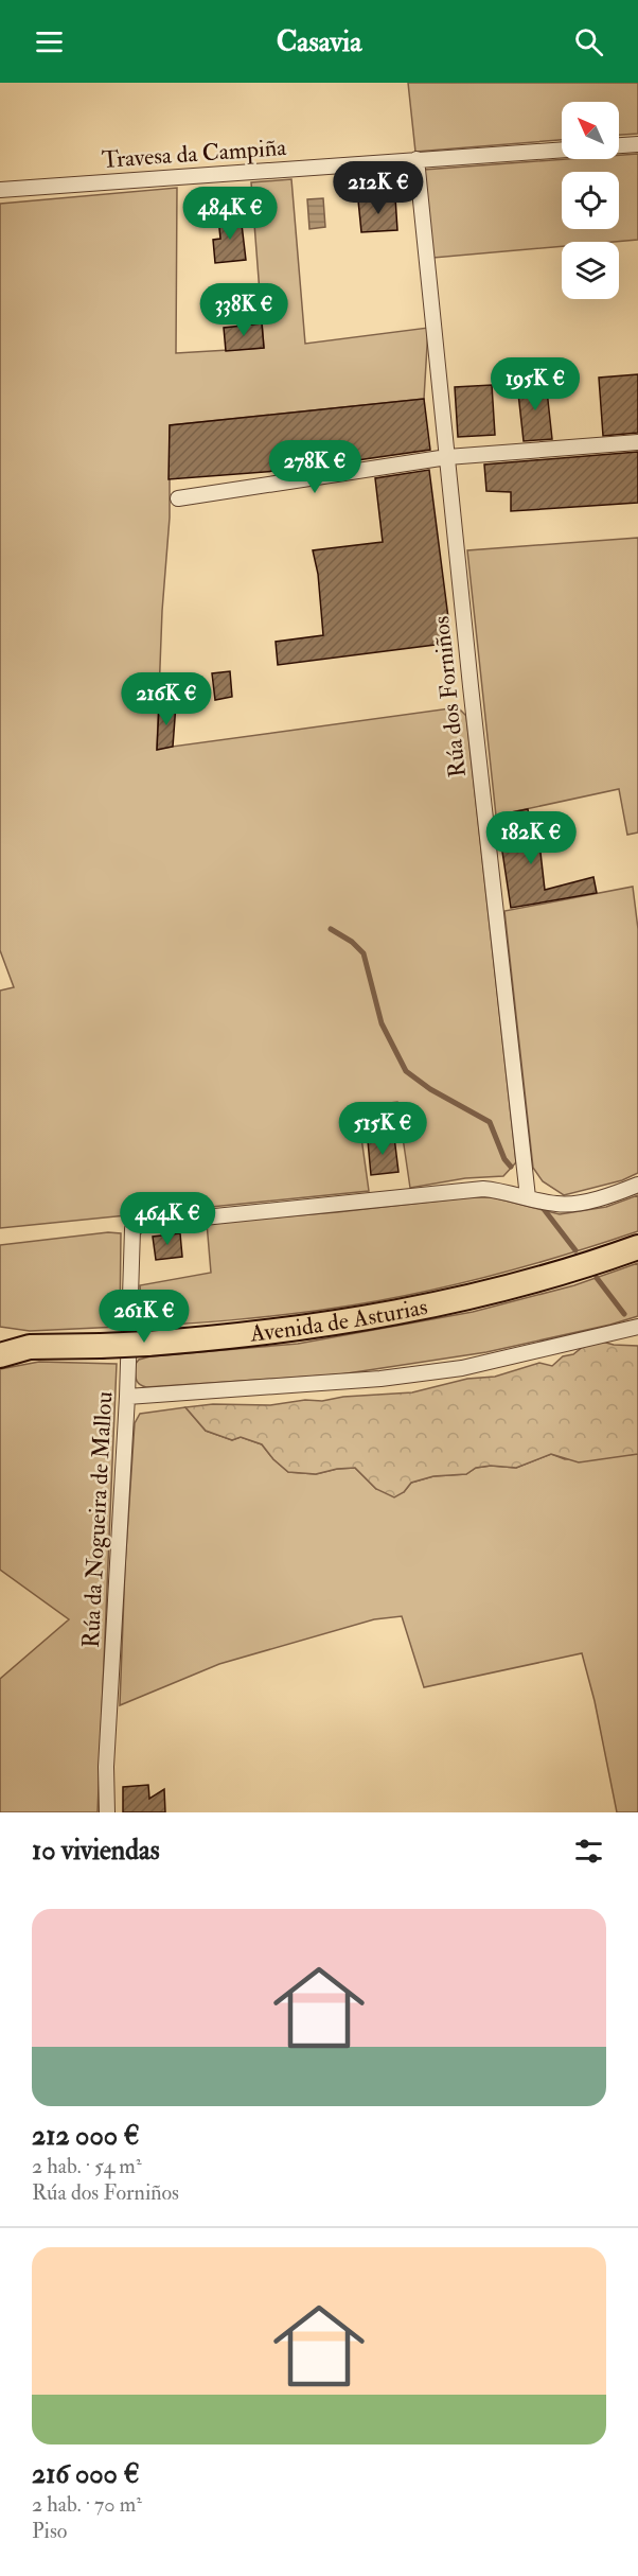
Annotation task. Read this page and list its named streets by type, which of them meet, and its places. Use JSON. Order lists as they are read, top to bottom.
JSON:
{
  "streets": {
    "main road": ["Avenida de Asturias"],
    "street": ["Travesa da Campiña", "Rúa dos Forniños", "Rúa da Nogueira de Mallou"]
  },
  "crossings": [
    ["Travesa da Campiña", "Rúa dos Forniños"],
    ["Rúa dos Forniños", "Rúa da Nogueira de Mallou"]
  ],
  "north": "top left",
  "page": {
    "header": "Casavia",
    "price": [
      "212K €",
      "484K €",
      "338K €",
      "195K €",
      "278K €",
      "216K €",
      "182K €",
      "515K €",
      "464K €",
      "261K €"
    ],
    "heading": "10 viviendas",
    "list": [
      {
        "name": "212 000 €",
        "note": "2 hab. · 54 m² · Rúa dos Forniños"
      },
      {
        "name": "216 000 €",
        "note": "2 hab. · 70 m² · Piso"
      }
    ]
  }
}
